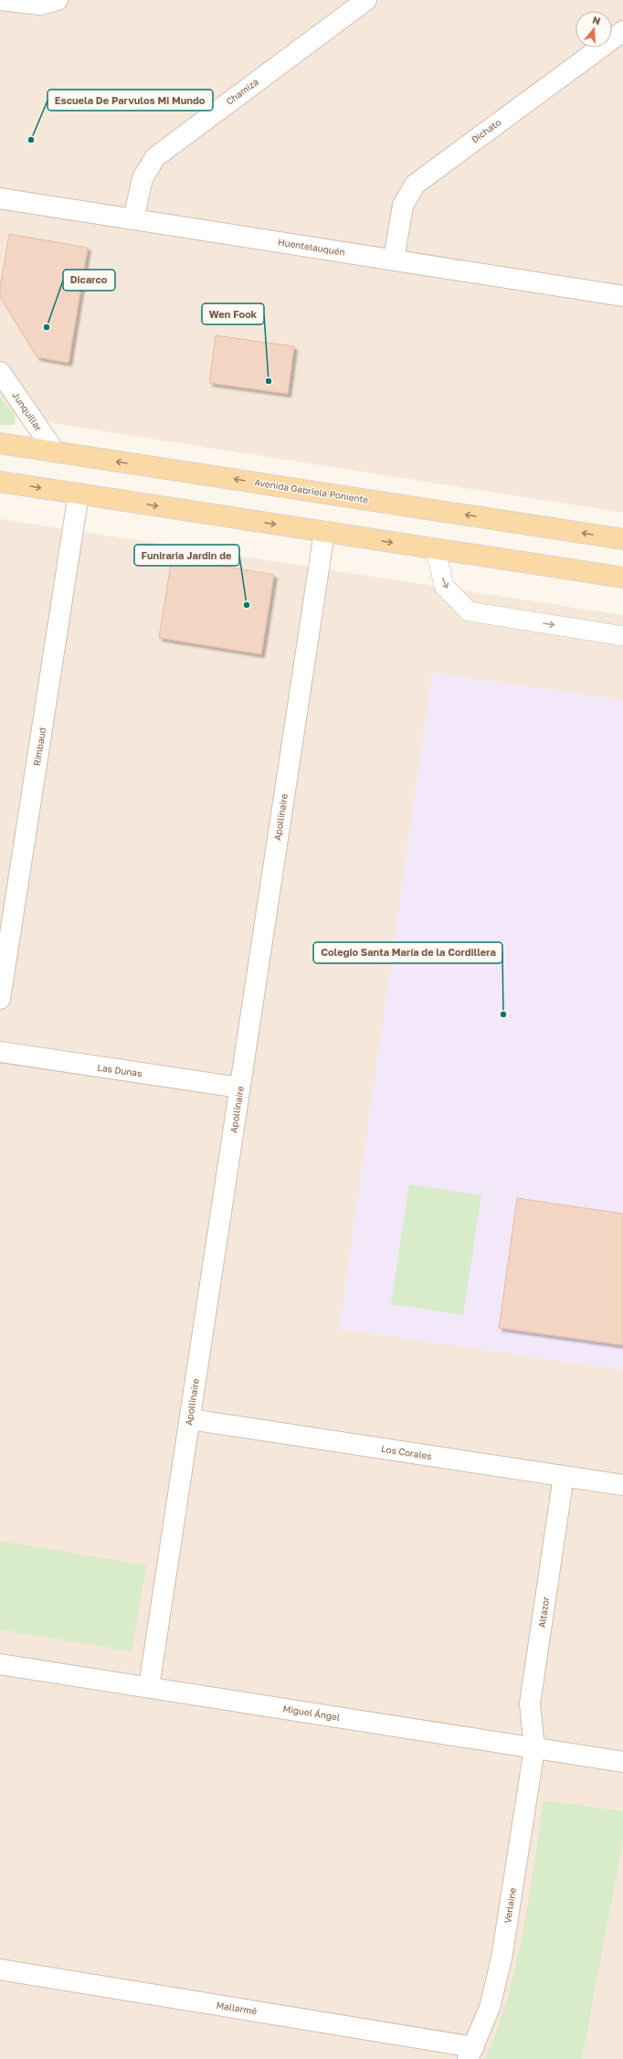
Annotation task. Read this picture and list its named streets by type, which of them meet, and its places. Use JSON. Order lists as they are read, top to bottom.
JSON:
{
  "streets": {
    "main road": ["Avenida Gabriela Poniente"],
    "street": [
      "Chamiza",
      "Dichato",
      "Huentelauquén",
      "Junquillar",
      "Rimbaud",
      "Apollinaire",
      "Las Dunas",
      "Los Corales",
      "Altazor",
      "Miguel Ángel",
      "Verlaine",
      "Mallarmé"
    ]
  },
  "crossings": [
    ["Chamiza", "Huentelauquén"],
    ["Dichato", "Huentelauquén"],
    ["Junquillar", "Avenida Gabriela Poniente"],
    ["Apollinaire", "Las Dunas"],
    ["Apollinaire", "Los Corales"],
    ["Apollinaire", "Miguel Ángel"],
    ["Los Corales", "Altazor"],
    ["Altazor", "Miguel Ángel"],
    ["Altazor", "Verlaine"],
    ["Miguel Ángel", "Verlaine"],
    ["Verlaine", "Mallarmé"]
  ],
  "places": [
    "Escuela De Parvulos Mi Mundo",
    "Dicarco",
    "Wen Fook",
    "Funiraria Jardin de",
    "Colegio Santa María de la Cordillera"
  ],
  "north": "top"
}
